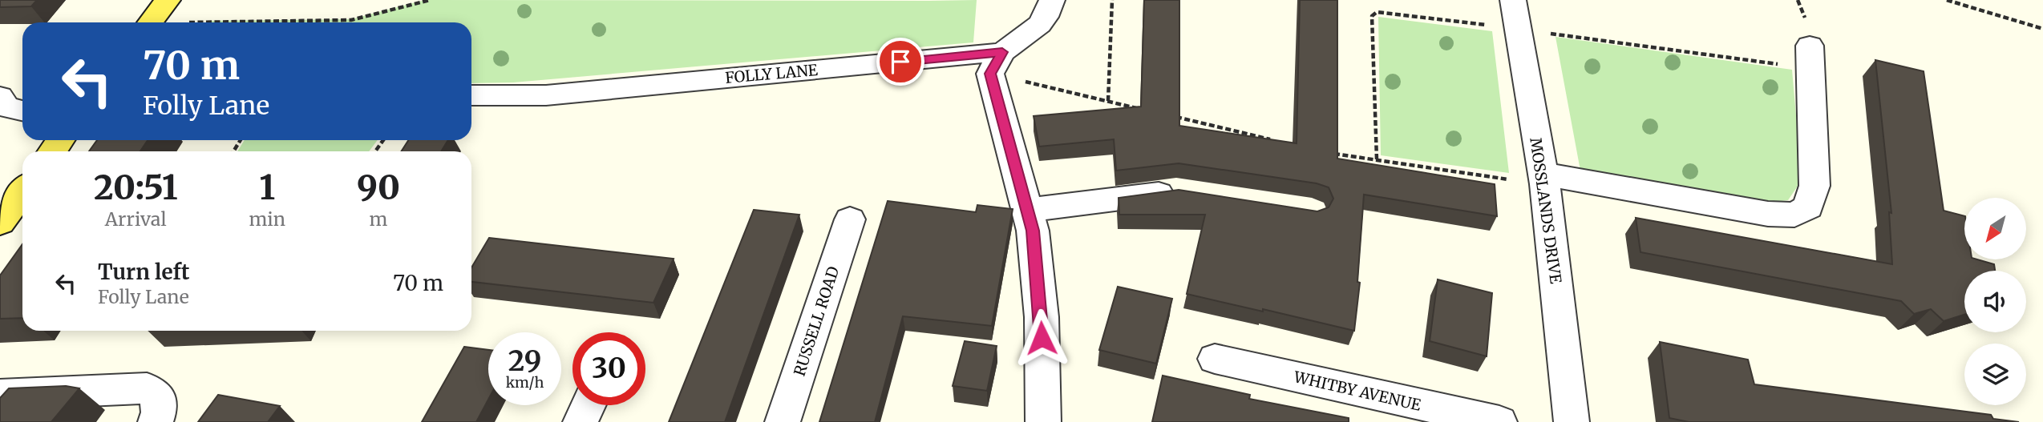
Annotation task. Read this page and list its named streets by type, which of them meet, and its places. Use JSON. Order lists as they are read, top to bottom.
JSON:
{
  "streets": {
    "street": [
      "FOLLY LANE",
      "MOSSLANDS DRIVE",
      "RUSSELL ROAD",
      "WHITBY AVENUE"
    ]
  },
  "north": "bottom left",
  "page": {
    "turn": ["70 m", "Folly Lane"],
    "eta": [
      "20:51",
      "Arrival",
      "1",
      "min",
      "90",
      "m"
    ],
    "list": [
      {
        "name": "Turn left",
        "note": "Folly Lane",
        "value": "70 m"
      }
    ],
    "speed": "29 km/h",
    "limit": "30"
  }
}
